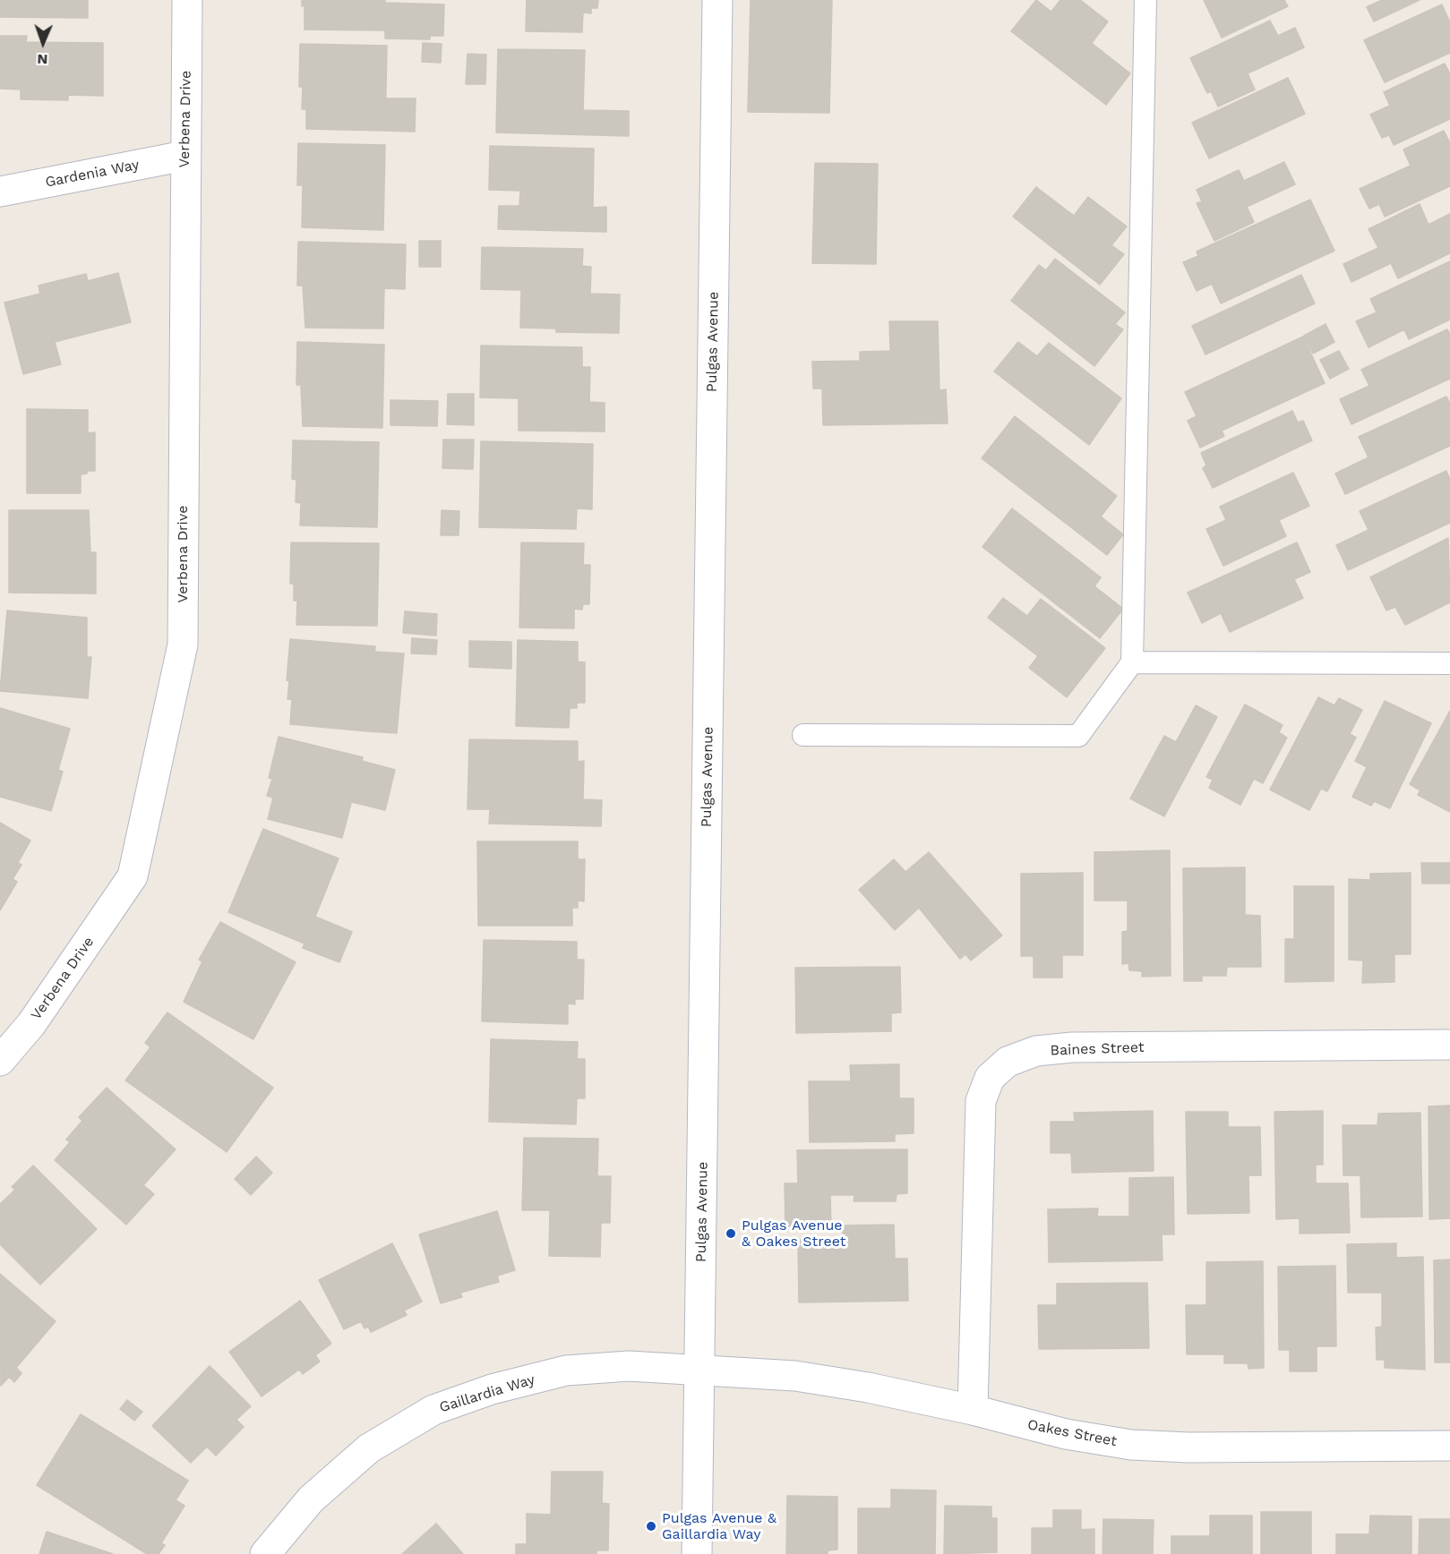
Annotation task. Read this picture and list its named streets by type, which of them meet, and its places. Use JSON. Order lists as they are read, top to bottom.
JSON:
{
  "streets": {
    "street": [
      "Verbena Drive",
      "Gardenia Way",
      "Pulgas Avenue",
      "Baines Street",
      "Gaillardia Way",
      "Oakes Street"
    ]
  },
  "crossings": [
    ["Verbena Drive", "Gardenia Way"],
    ["Pulgas Avenue", "Gaillardia Way"],
    ["Pulgas Avenue", "Oakes Street"],
    ["Baines Street", "Oakes Street"],
    ["Gaillardia Way", "Oakes Street"]
  ],
  "places": ["Pulgas Avenue & Oakes Street", "Pulgas Avenue & Gaillardia Way"],
  "north": "bottom"
}
